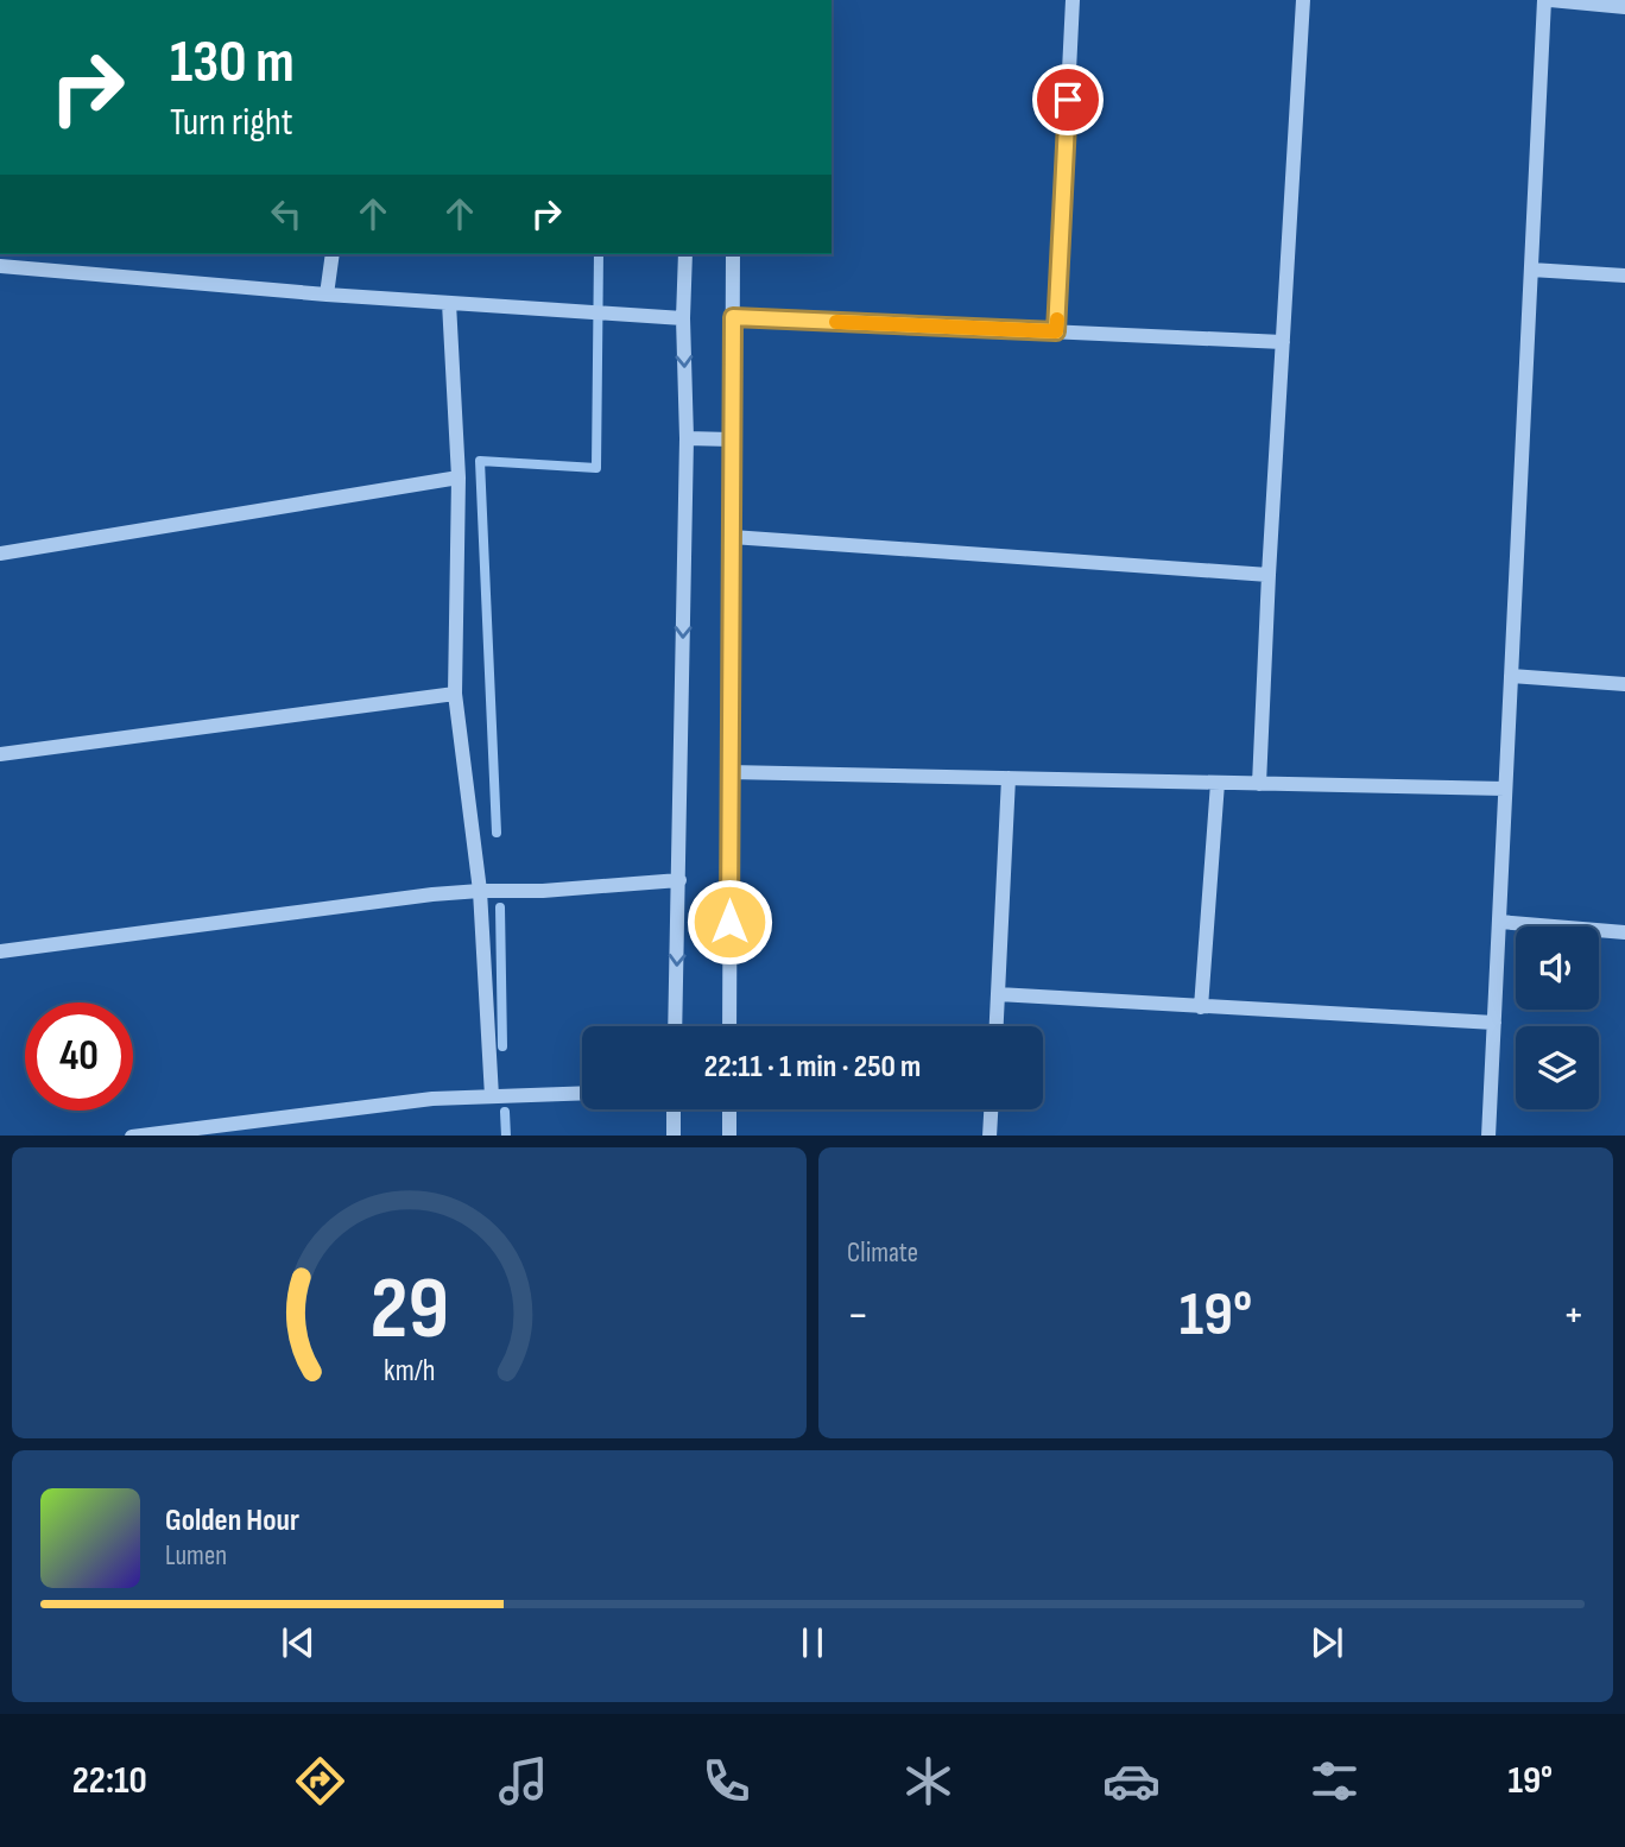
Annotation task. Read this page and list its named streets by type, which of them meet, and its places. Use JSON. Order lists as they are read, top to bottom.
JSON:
{
  "page": {
    "turn": ["130 m", "Turn right"],
    "limit": "40",
    "trip": "22:11 · 1 min · 250 m",
    "tile": "Climate",
    "heat": ["−", "19°", "+"],
    "song": ["Golden Hour", "Lumen"],
    "tabs": ["22:10", "19°"],
    "gauge": ["29", "km/h"]
  }
}
